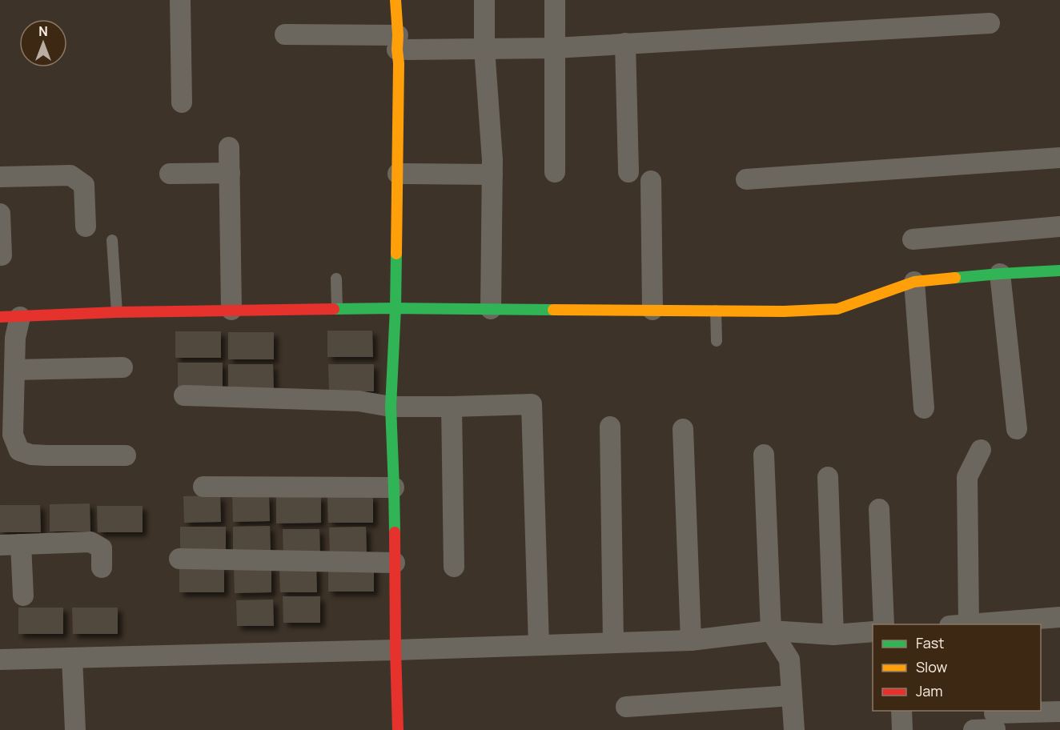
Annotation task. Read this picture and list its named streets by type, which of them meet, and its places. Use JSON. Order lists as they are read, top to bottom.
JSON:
{
  "legend": ["Fast", "Slow", "Jam"],
  "north": "top"
}
